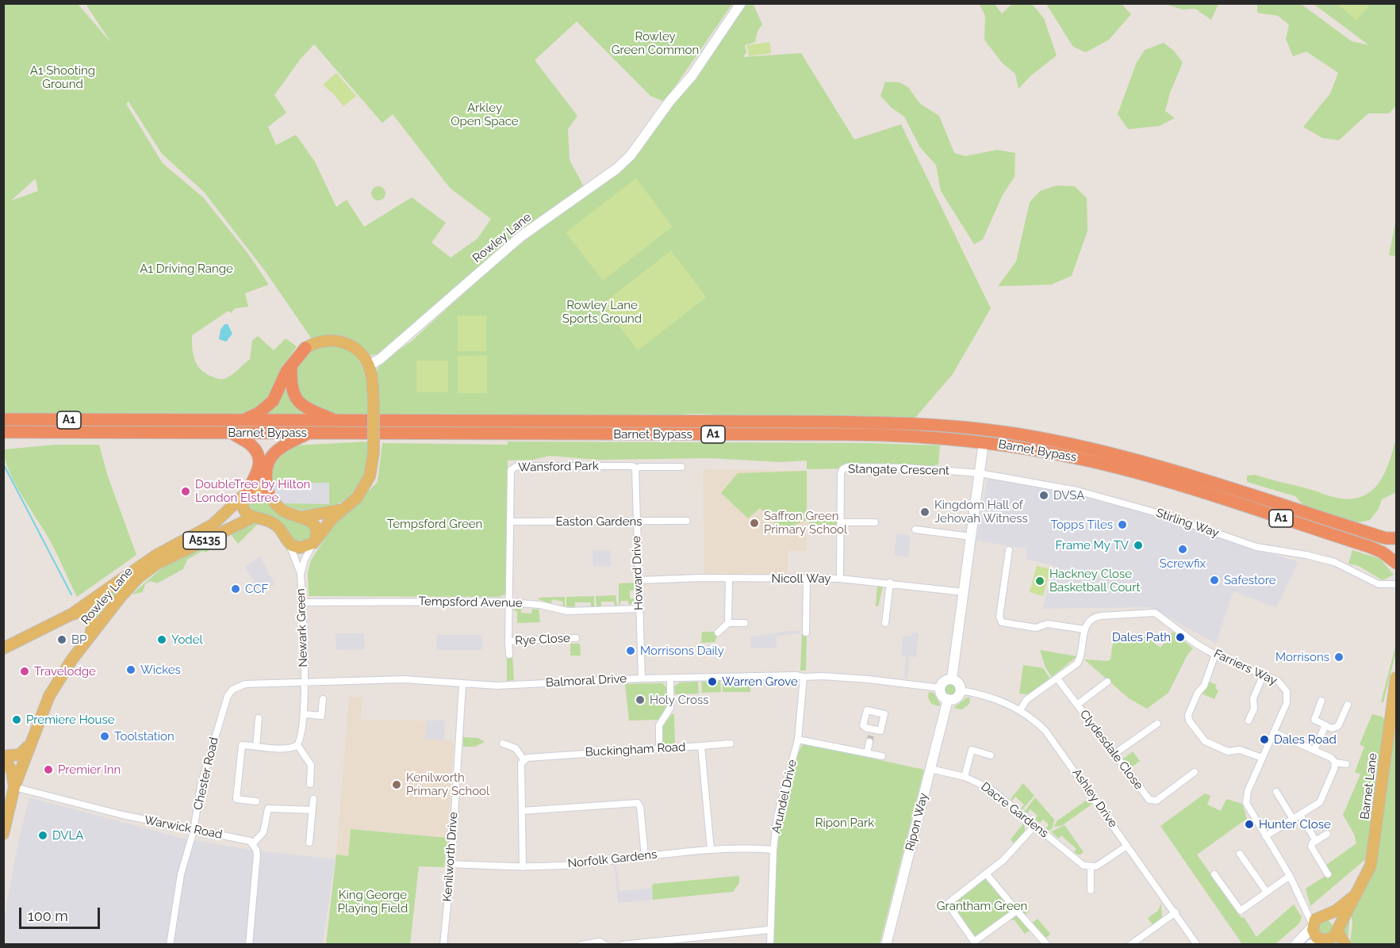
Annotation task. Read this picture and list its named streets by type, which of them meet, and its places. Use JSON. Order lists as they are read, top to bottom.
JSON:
{
  "streets": {
    "highway": ["A1", "Barnet Bypass"],
    "main road": ["Rowley Lane", "A5135", "Barnet Lane"],
    "street": [
      "Wansford Park",
      "Stangate Crescent",
      "Easton Gardens",
      "Stirling Way",
      "Howard Drive",
      "Nicoll Way",
      "Tempsford Avenue",
      "Newark Green",
      "Rye Close",
      "Farriers Way",
      "Balmoral Drive",
      "Buckingham Road",
      "Clydesdale Close",
      "Chester Road",
      "Arundel Drive",
      "Ashley Drive",
      "Dacre Gardens",
      "Ripon Way",
      "Warwick Road",
      "Kenilworth Drive",
      "Norfolk Gardens"
    ]
  },
  "crossings": [
    ["Rowley Lane", "A5135"],
    ["Wansford Park", "Easton Gardens"],
    ["Wansford Park", "Howard Drive"],
    ["Wansford Park", "Tempsford Avenue"],
    ["Wansford Park", "Rye Close"],
    ["Stangate Crescent", "Stirling Way"],
    ["Stangate Crescent", "Nicoll Way"],
    ["Easton Gardens", "Howard Drive"],
    ["A5135", "Warwick Road"],
    ["Howard Drive", "Nicoll Way"],
    ["Howard Drive", "Tempsford Avenue"],
    ["Howard Drive", "Balmoral Drive"],
    ["Tempsford Avenue", "Newark Green"],
    ["Tempsford Avenue", "Rye Close"],
    ["Newark Green", "Balmoral Drive"],
    ["Farriers Way", "Barnet Lane"],
    ["Balmoral Drive", "Chester Road"],
    ["Balmoral Drive", "Arundel Drive"],
    ["Balmoral Drive", "Ashley Drive"],
    ["Balmoral Drive", "Ripon Way"],
    ["Balmoral Drive", "Kenilworth Drive"],
    ["Buckingham Road", "Norfolk Gardens"],
    ["Chester Road", "Warwick Road"],
    ["Arundel Drive", "Norfolk Gardens"],
    ["Ashley Drive", "Ripon Way"],
    ["Dacre Gardens", "Ripon Way"],
    ["Kenilworth Drive", "Norfolk Gardens"]
  ],
  "parks": [
    "Rowley Green Common",
    "A1 Shooting Ground",
    "Arkley Open Space",
    "A1 Driving Range",
    "Rowley Lane Sports Ground",
    "Tempsford Green",
    "Ripon Park",
    "King George Playing Field",
    "Grantham Green"
  ],
  "places": [
    "DoubleTree by Hilton London Elstree",
    "DVSA",
    "Kingdom Hall of Jehovah Witness",
    "Saffron Green Primary School",
    "Topps Tiles",
    "Frame My TV",
    "Screwfix",
    "Safestore",
    "Hackney Close Basketball Court",
    "CCF",
    "Dales Path",
    "BP",
    "Yodel",
    "Morrisons Daily",
    "Morrisons",
    "Wickes",
    "Travelodge",
    "Warren Grove",
    "Holy Cross",
    "Premiere House",
    "Toolstation",
    "Dales Road",
    "Premier Inn",
    "Kenilworth Primary School",
    "Hunter Close",
    "DVLA"
  ],
  "scale_bar": "100 m"
}
